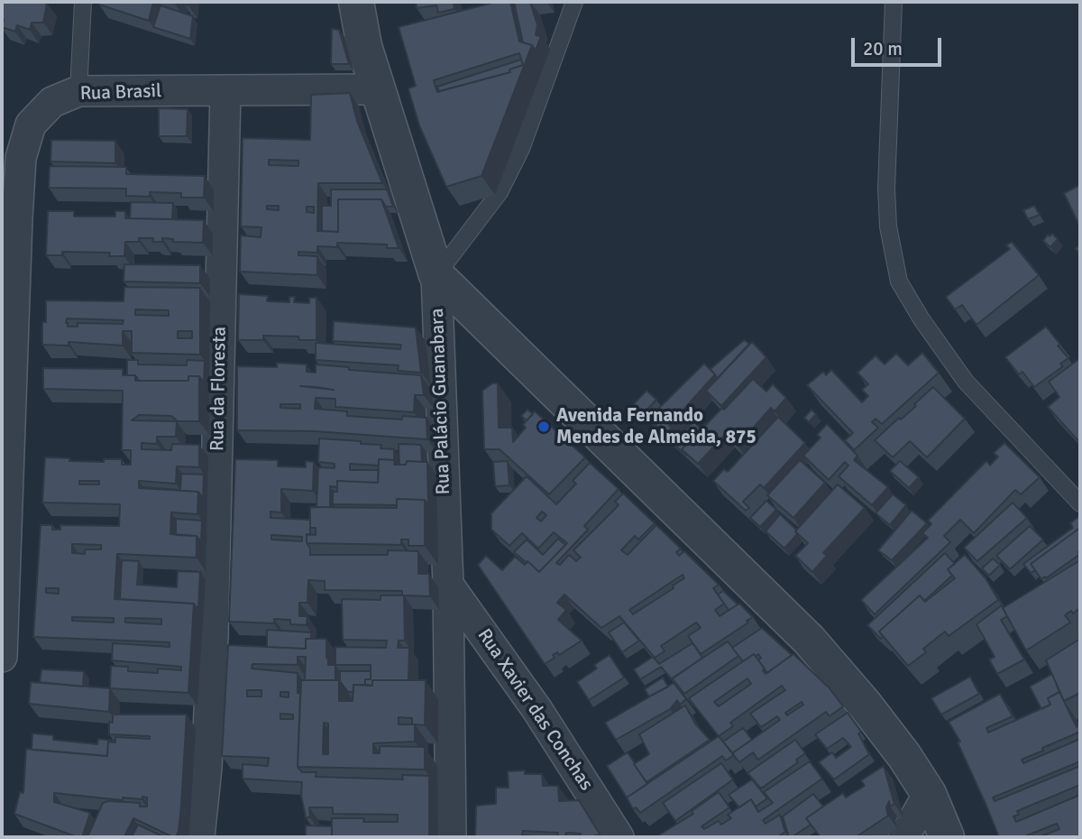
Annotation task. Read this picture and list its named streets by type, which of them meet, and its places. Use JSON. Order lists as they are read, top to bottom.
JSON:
{
  "streets": {
    "street": [
      "Rua Brasil",
      "Rua da Floresta",
      "Rua Palácio Guanabara",
      "Rua Xavier das Conchas"
    ]
  },
  "crossings": [
    ["Rua Brasil", "Rua da Floresta"],
    ["Rua Palácio Guanabara", "Rua Xavier das Conchas"]
  ],
  "places": ["Avenida Fernando Mendes de Almeida, 875"],
  "scale_bar": "20 m"
}
